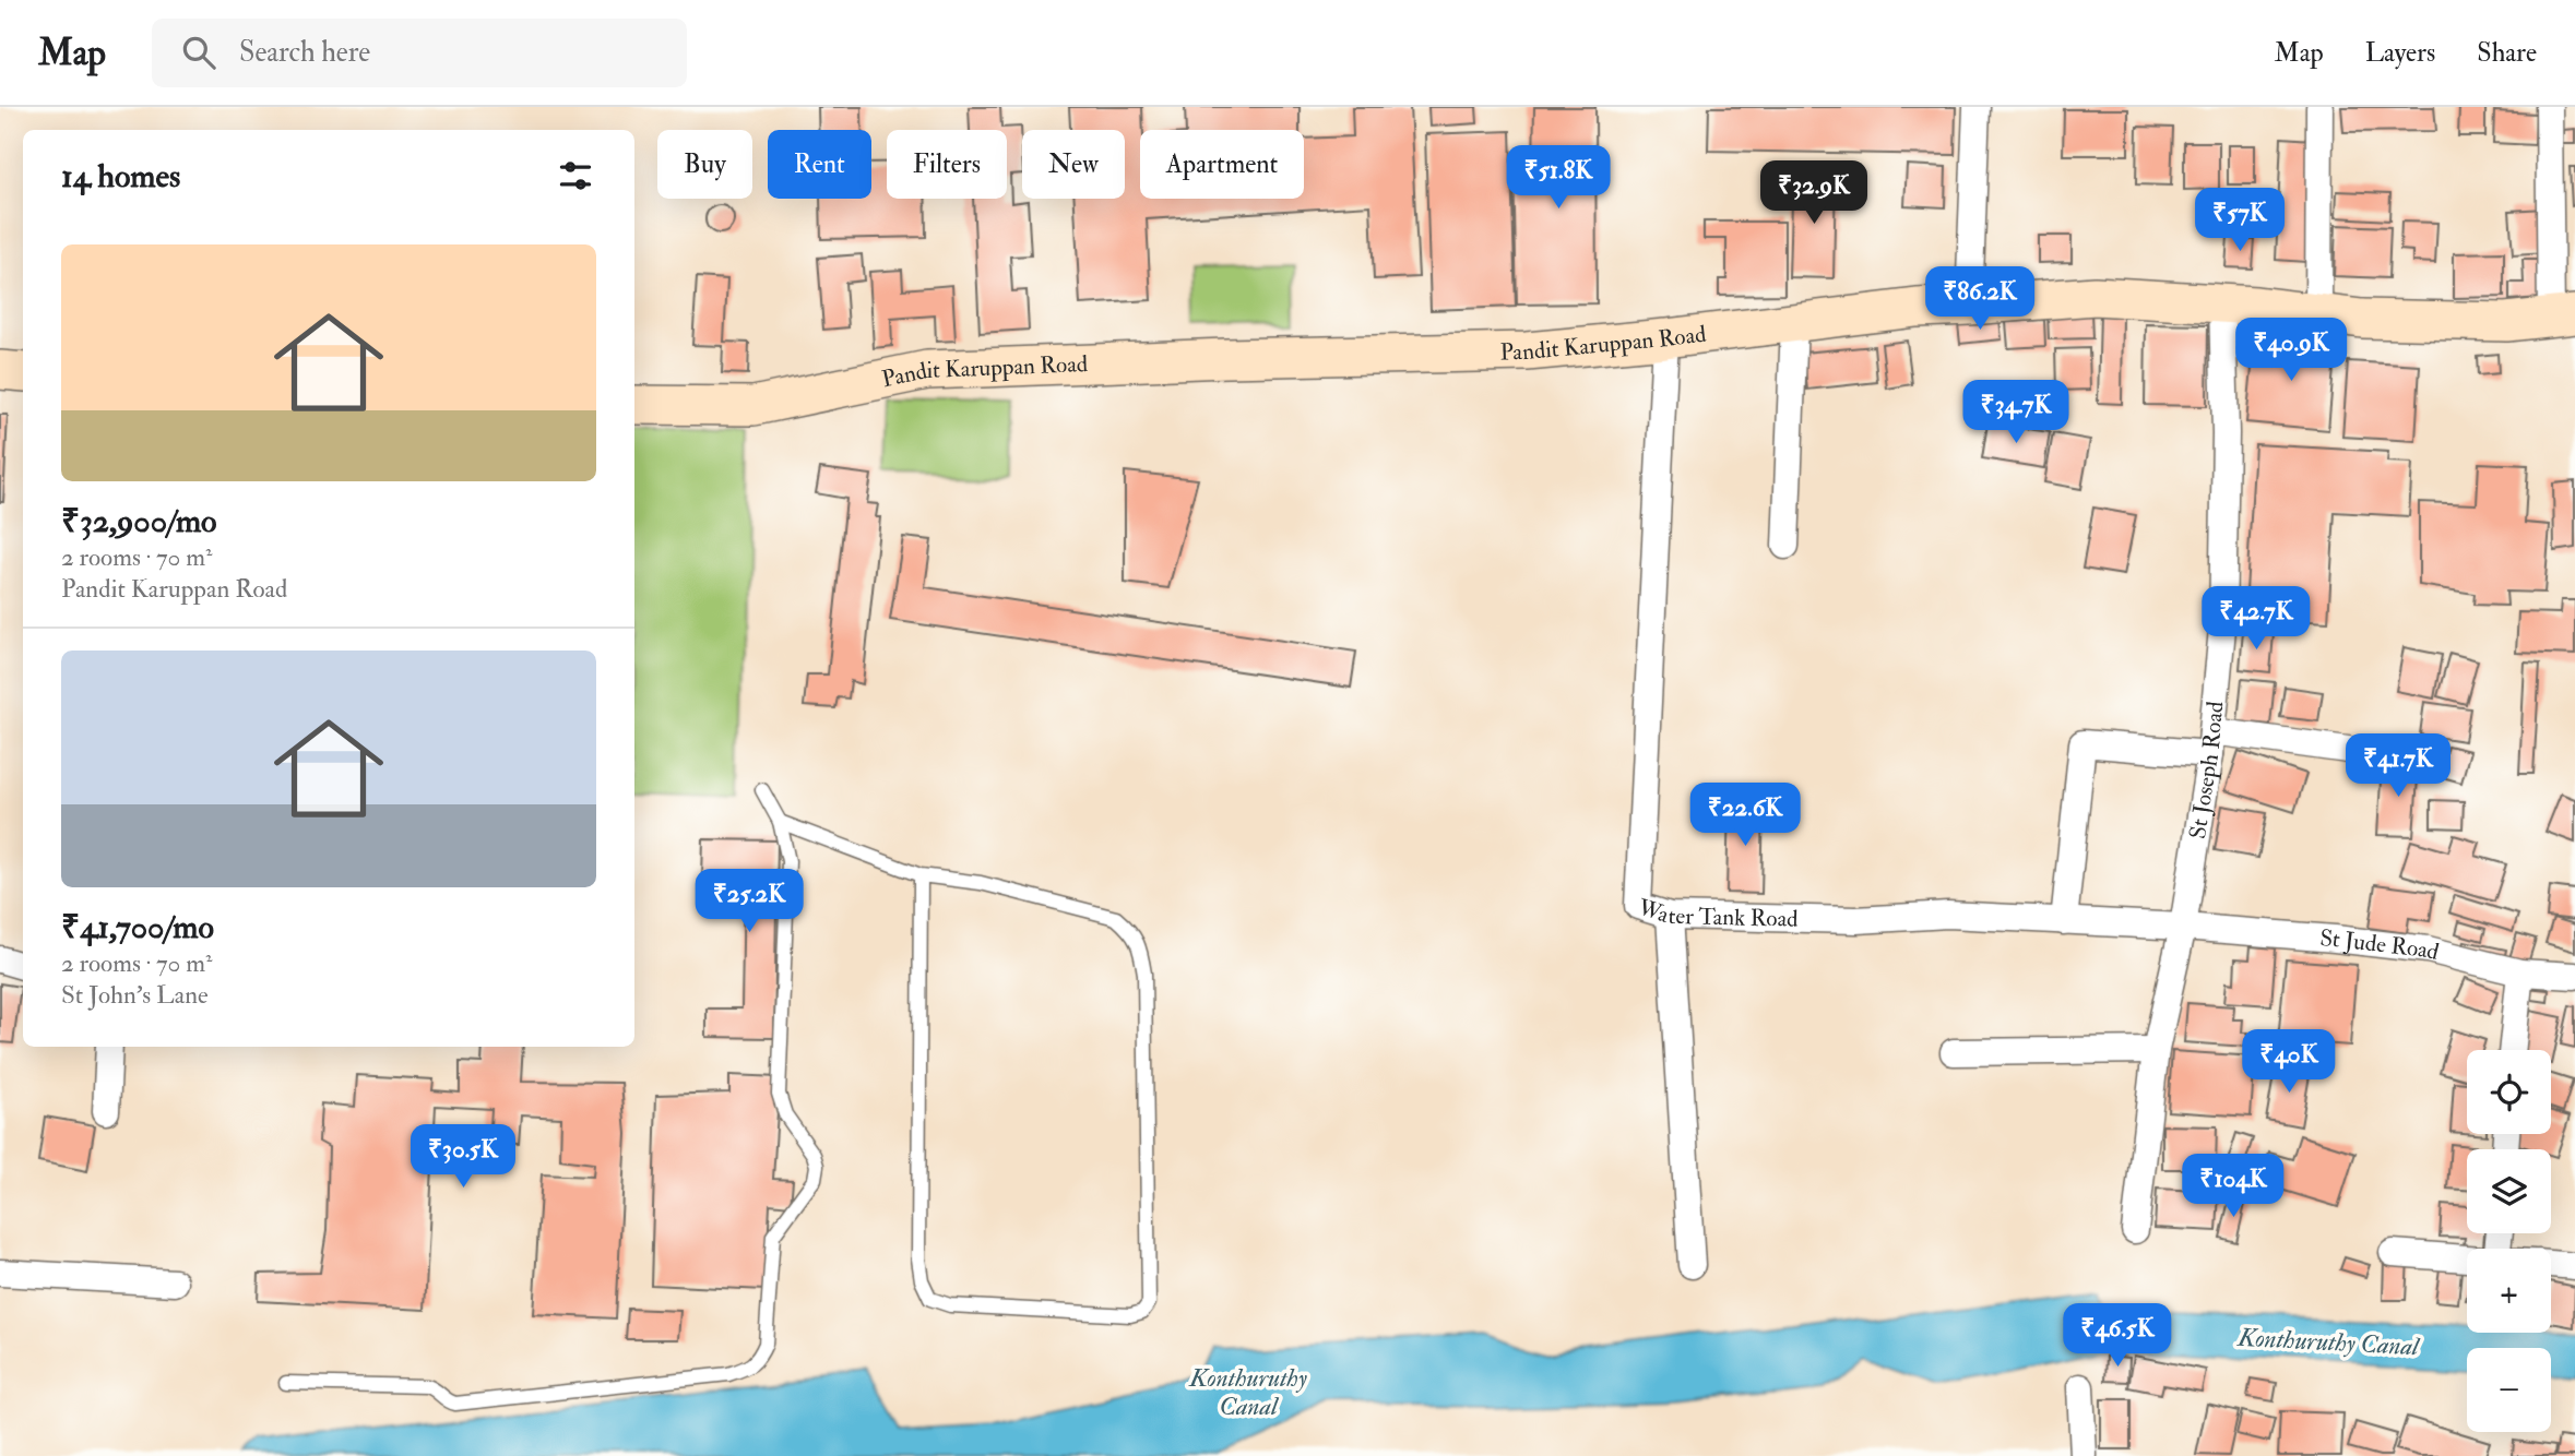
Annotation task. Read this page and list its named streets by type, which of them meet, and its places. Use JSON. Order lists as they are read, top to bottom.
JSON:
{
  "streets": {
    "main road": ["Pandit Karuppan Road"],
    "street": ["St Joseph Road", "Water Tank Road", "St Jude Road"]
  },
  "crossings": [
    ["Pandit Karuppan Road", "St Joseph Road"],
    ["Pandit Karuppan Road", "Water Tank Road"],
    ["St Joseph Road", "Water Tank Road"],
    ["St Joseph Road", "St Jude Road"],
    ["Water Tank Road", "St Jude Road"]
  ],
  "water": ["Konthuruthy Canal"],
  "page": {
    "header": "Map",
    "search": "Search here",
    "nav": ["Map", "Layers", "Share"],
    "chip": [
      "Buy",
      "Rent",
      "Filters",
      "New",
      "Apartment"
    ],
    "heading": "14 homes",
    "price": [
      "₹51.8K",
      "₹32.9K",
      "₹57K",
      "₹86.2K",
      "₹40.9K",
      "₹34.7K",
      "₹42.7K",
      "₹41.7K",
      "₹22.6K",
      "₹25.2K",
      "₹40K",
      "₹30.5K",
      "₹104K",
      "₹46.5K"
    ],
    "list": [
      {
        "name": "₹32,900/mo",
        "note": "2 rooms · 70 m² · Pandit Karuppan Road"
      },
      {
        "name": "₹41,700/mo",
        "note": "2 rooms · 70 m² · St John's Lane"
      }
    ],
    "map_buttons": ["+", "−"]
  }
}
